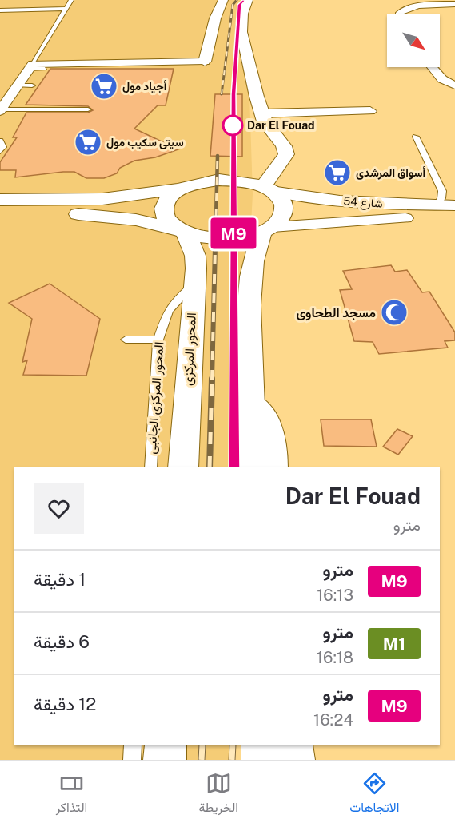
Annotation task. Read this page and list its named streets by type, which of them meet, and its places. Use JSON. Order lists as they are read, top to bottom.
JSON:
{
  "streets": {
    "main road": ["المحور المركزى"],
    "street": ["شارع 54"],
    "lane": ["المحور المركزى الجانبى"]
  },
  "crossings": [
    ["المحور المركزى", "المحور المركزى الجانبى"]
  ],
  "places": {
    "supermarket": ["أجياد مول", "سيتى سكيب مول", "أسواق المرشدى"],
    "other": ["Dar El Fouad"],
    "mosque": ["مسجد الطحاوى"]
  },
  "lines": ["metro line M9"],
  "north": "bottom right",
  "page": {
    "on_map": "M9",
    "heading": ["Dar El Fouad", "مترو"],
    "list": [
      {
        "mark": "M9",
        "name": "مترو",
        "note": "16:13",
        "value": "1 دقيقة"
      },
      {
        "mark": "M1",
        "name": "مترو",
        "note": "16:18",
        "value": "6 دقيقة"
      },
      {
        "mark": "M9",
        "name": "مترو",
        "note": "16:24",
        "value": "12 دقيقة"
      }
    ],
    "tabs": ["الاتجاهات", "الخريطة", "التذاكر"]
  }
}
